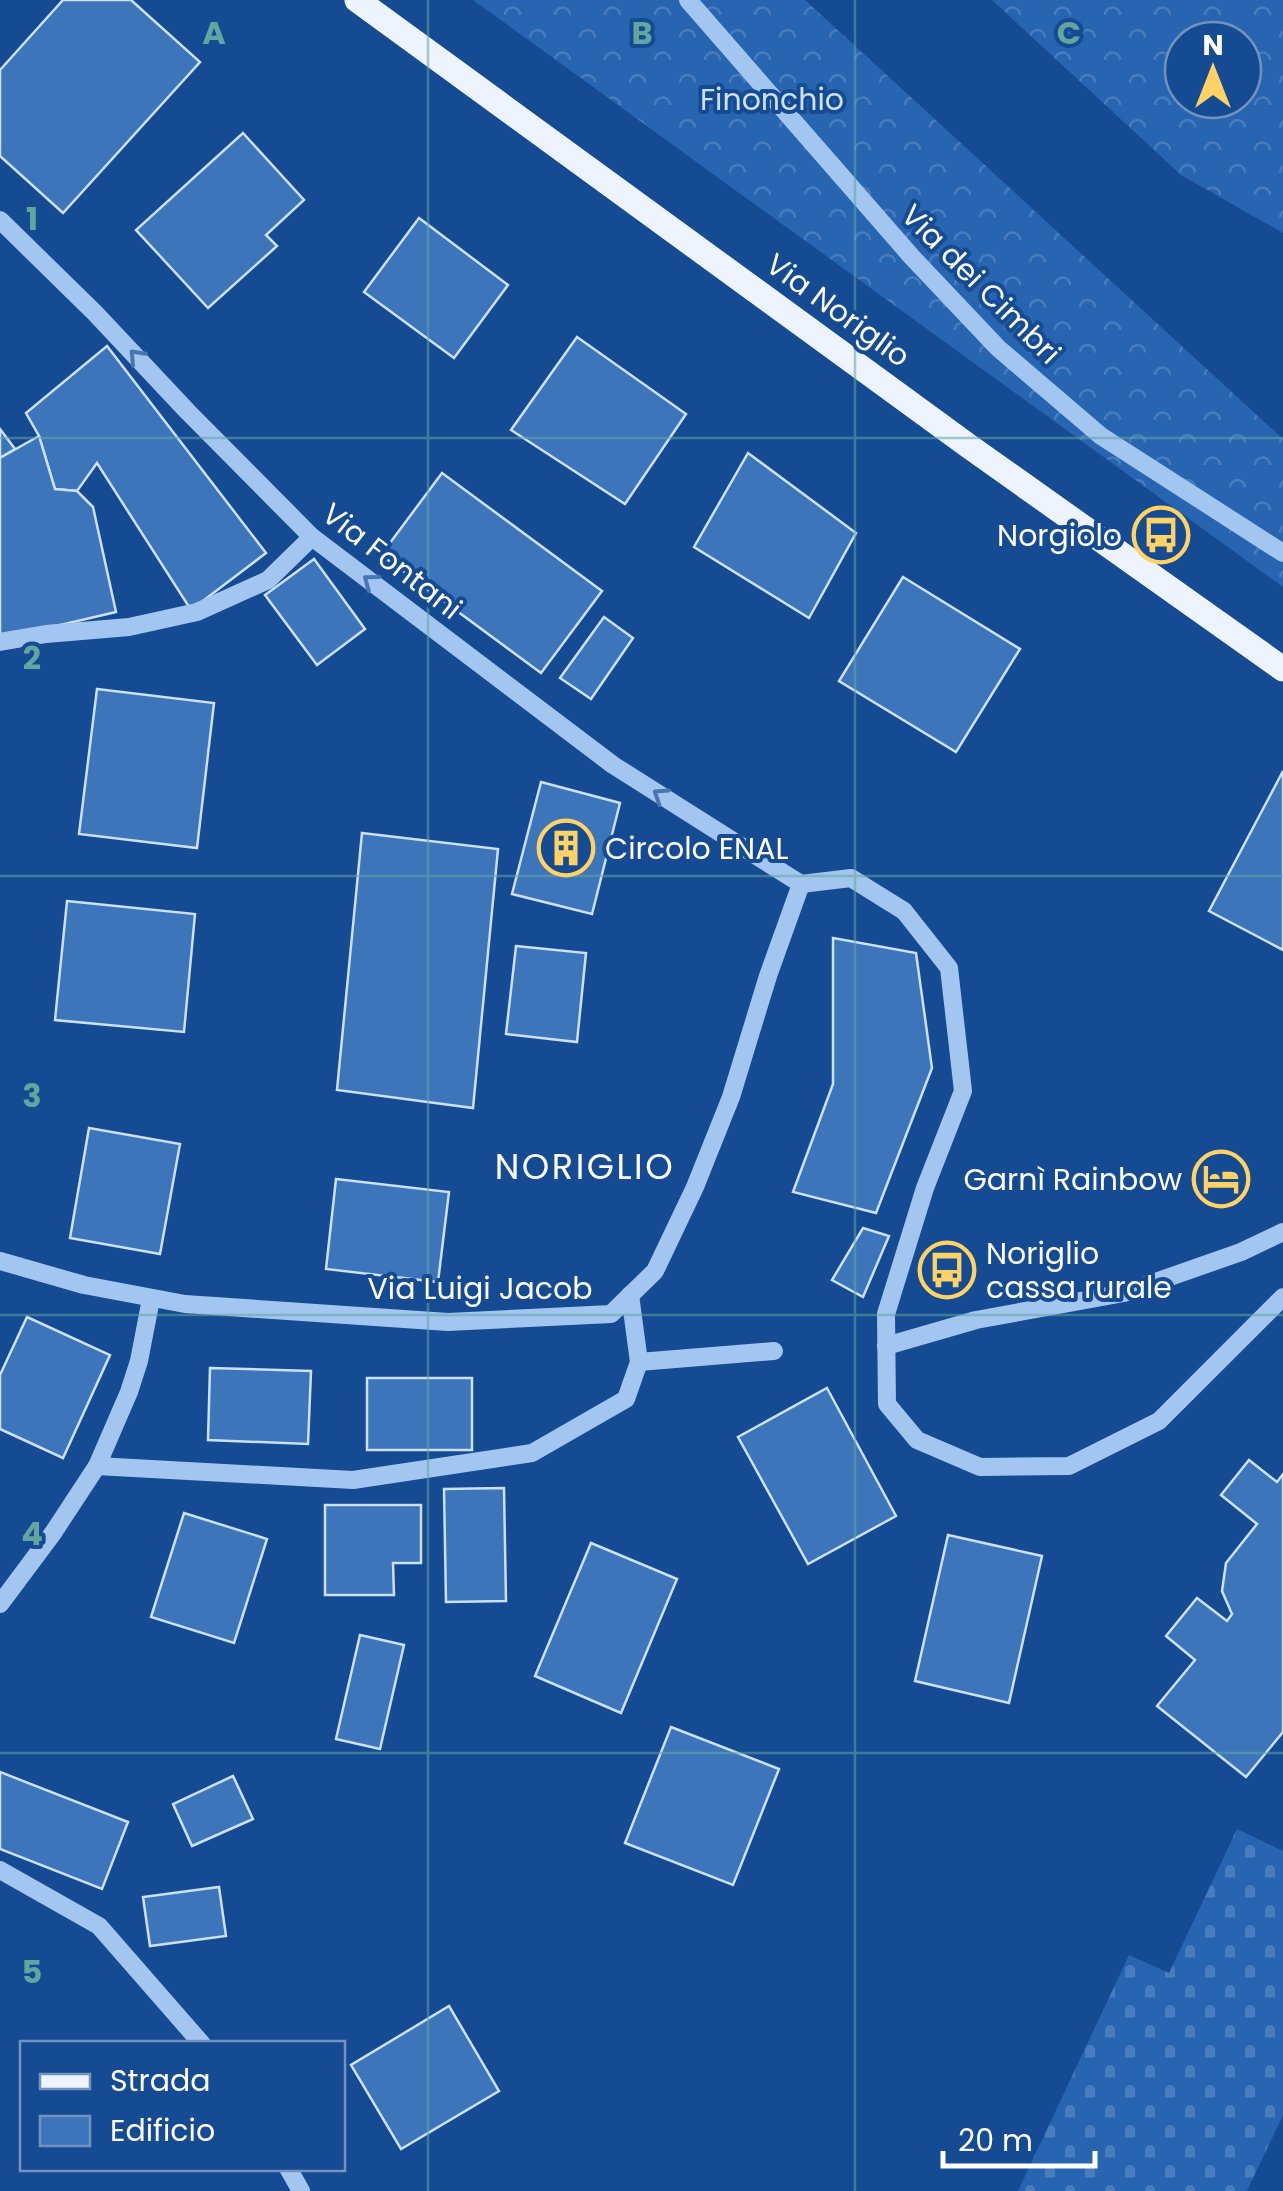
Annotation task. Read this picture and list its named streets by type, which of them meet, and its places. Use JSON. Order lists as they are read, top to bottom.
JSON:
{
  "streets": {
    "main road": ["Via Noriglio"],
    "street": ["Via dei Cimbri", "Via Fontani", "Via Luigi Jacob"]
  },
  "crossings": [
    ["Via Fontani", "Via Luigi Jacob"]
  ],
  "one_way": ["Via Fontani"],
  "districts": ["NORIGLIO"],
  "parks": ["Finonchio"],
  "places": {
    "bus stop": ["Norgiolo", "Noriglio cassa rurale"],
    "building": ["Circolo ENAL"],
    "hotel": ["Garnì Rainbow"]
  },
  "legend": ["Strada", "Edificio"],
  "scale_bar": "20 m",
  "north": "top",
  "grid": {
    "columns": ["A", "B", "C"],
    "rows": [
      "1",
      "2",
      "3",
      "4",
      "5"
    ]
  }
}
